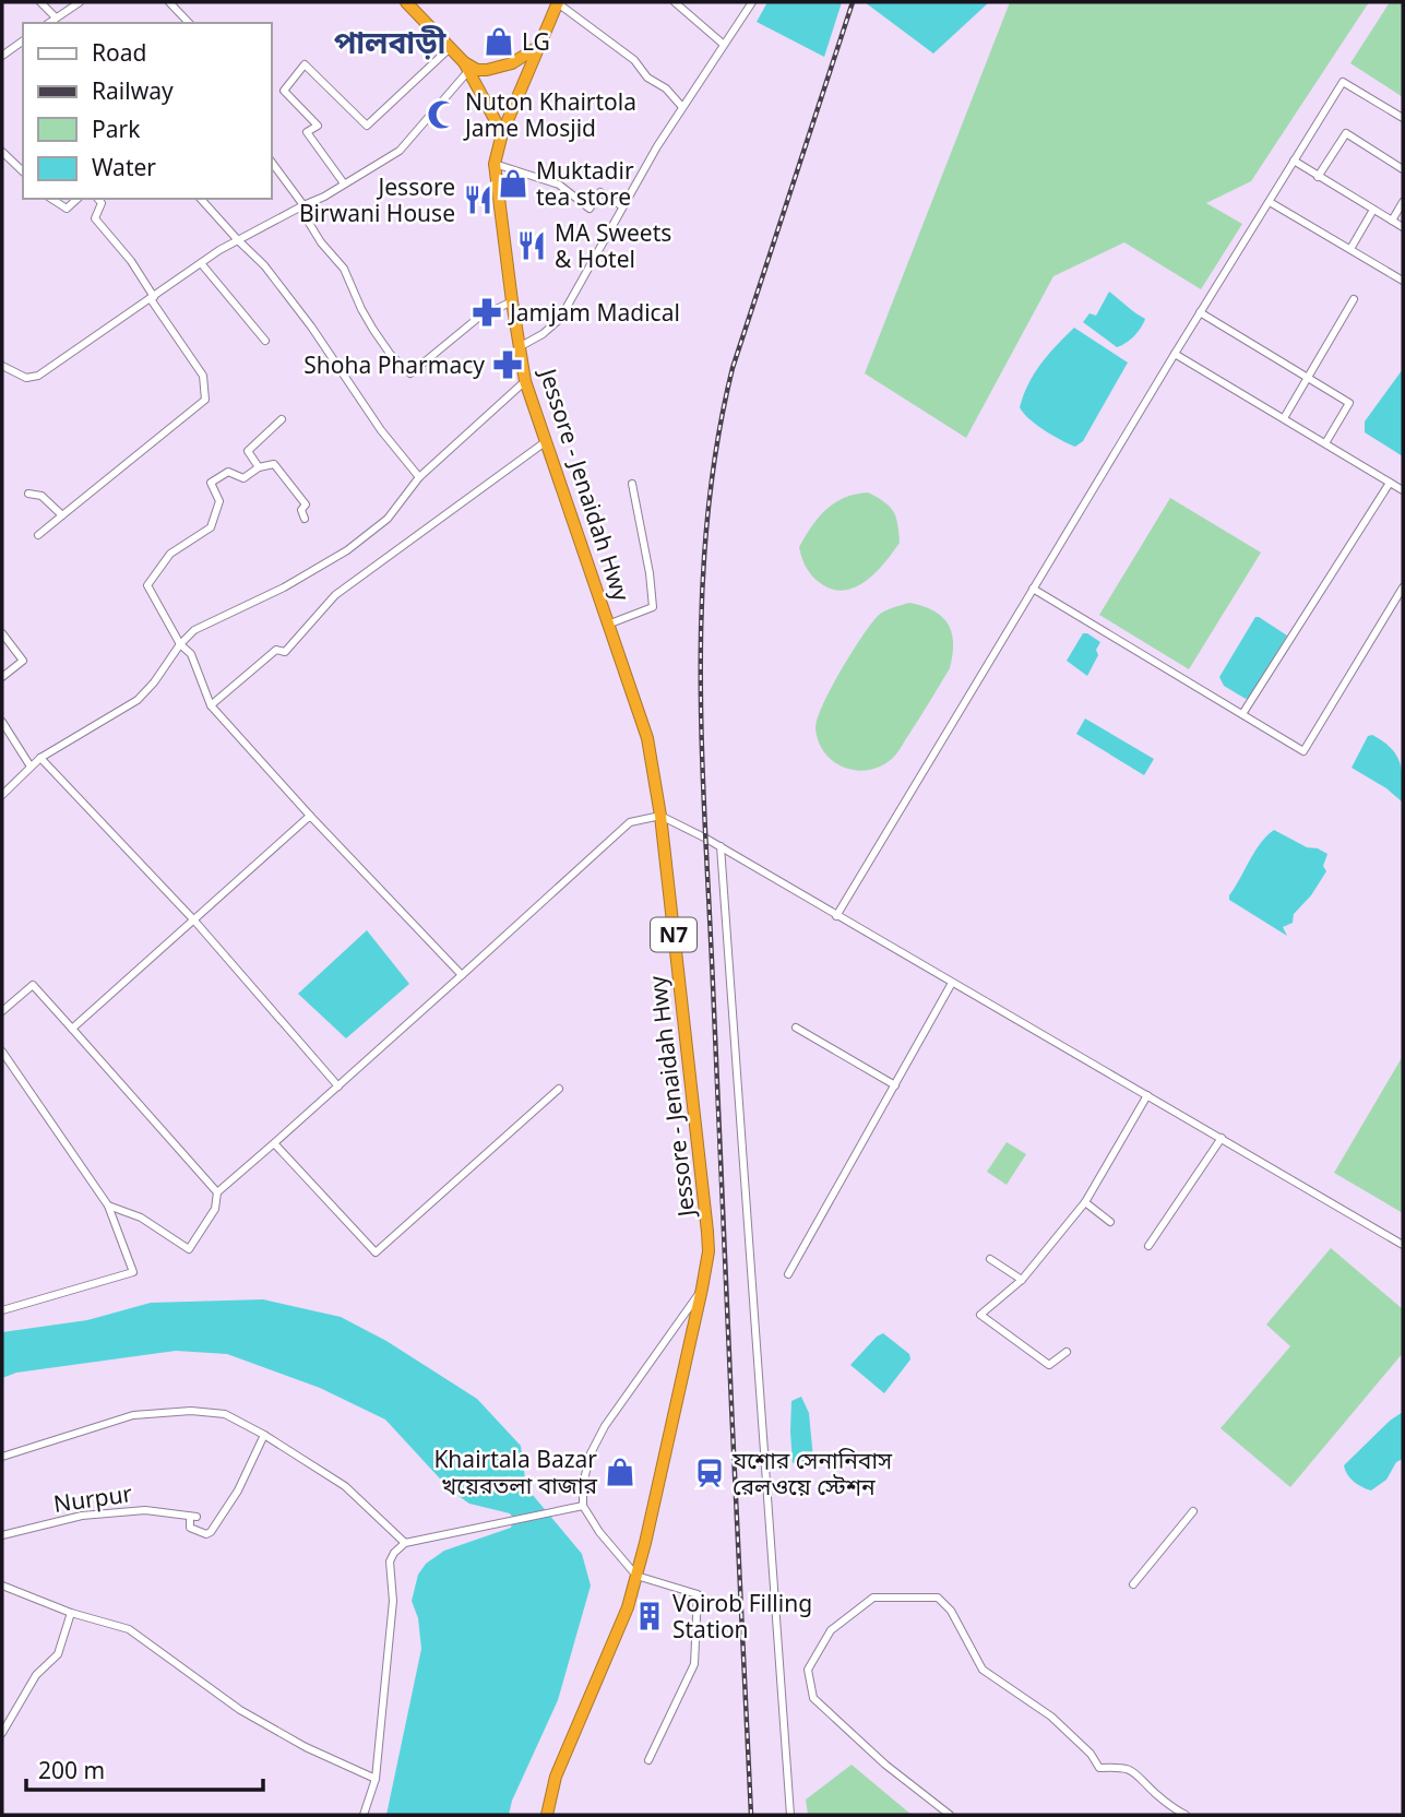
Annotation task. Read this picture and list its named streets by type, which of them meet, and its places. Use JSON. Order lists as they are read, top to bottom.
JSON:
{
  "streets": {
    "highway": ["Jessore - Jenaidah Hwy", "N7"],
    "street": ["Nurpur"]
  },
  "crossings": [
    ["Jessore - Jenaidah Hwy", "N7"]
  ],
  "districts": ["পালবাড়ী"],
  "places": {
    "shop": ["LG", "Muktadir tea store", "Khairtala Bazar খয়েরতলা বাজার"],
    "mosque": ["Nuton Khairtola Jame Mosjid"],
    "restaurant": ["Jessore Birwani House", "MA Sweets & Hotel"],
    "pharmacy": ["Jamjam Madical", "Shoha Pharmacy"],
    "station": ["যশোর সেনানিবাস রেলওয়ে স্টেশন"],
    "building": ["Voirob Filling Station"]
  },
  "legend": [
    "Road",
    "Railway",
    "Park",
    "Water"
  ],
  "scale_bar": "200 m"
}
